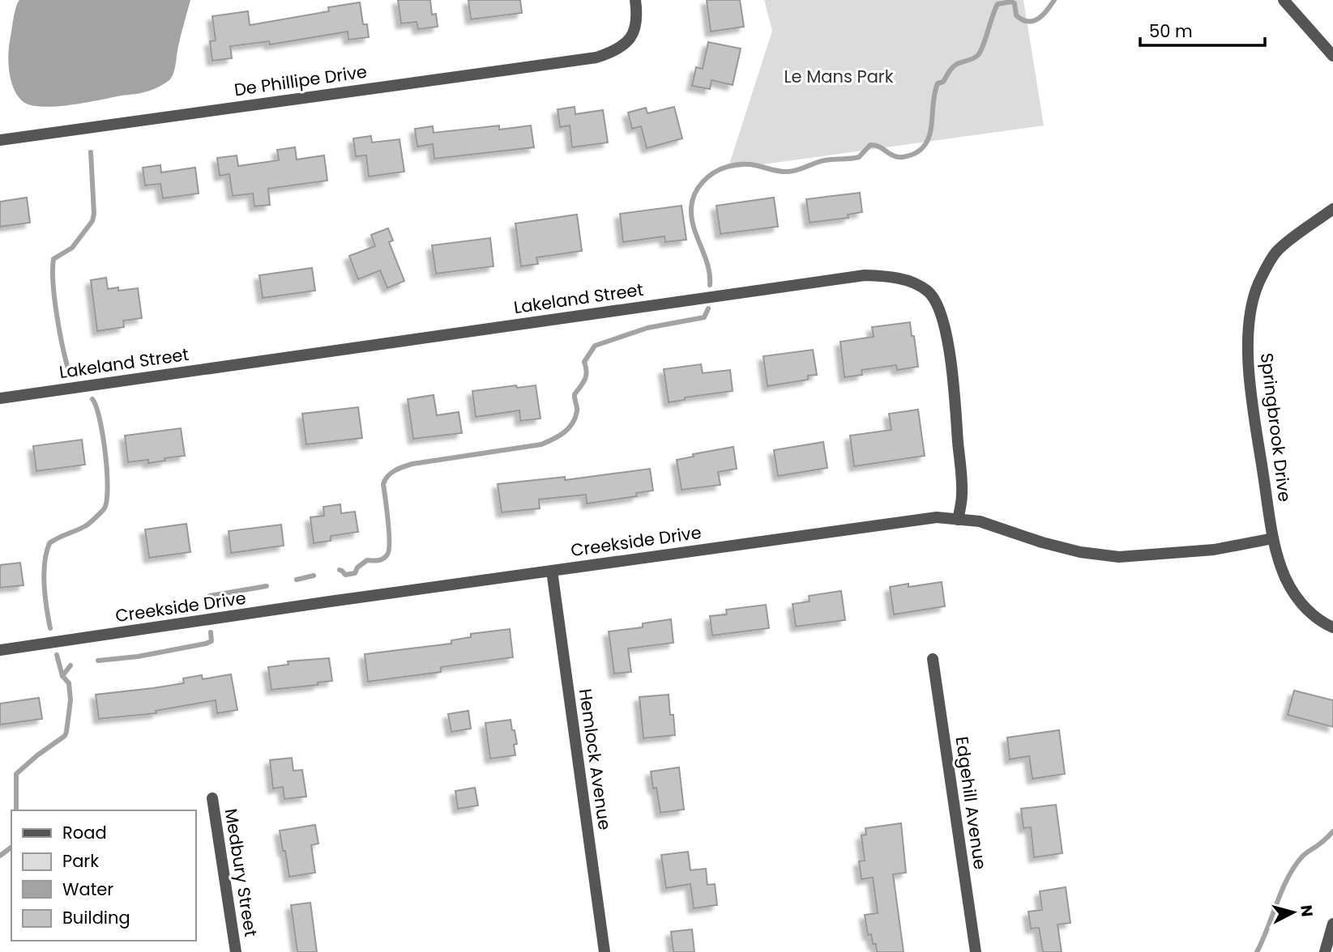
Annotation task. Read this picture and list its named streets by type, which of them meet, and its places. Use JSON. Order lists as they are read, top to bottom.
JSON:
{
  "streets": {
    "street": [
      "De Phillipe Drive",
      "Lakeland Street",
      "Springbrook Drive",
      "Creekside Drive",
      "Hemlock Avenue",
      "Edgehill Avenue",
      "Medbury Street"
    ]
  },
  "crossings": [
    ["Lakeland Street", "Creekside Drive"],
    ["Springbrook Drive", "Creekside Drive"],
    ["Creekside Drive", "Hemlock Avenue"]
  ],
  "parks": ["Le Mans Park"],
  "legend": [
    "Road",
    "Park",
    "Water",
    "Building"
  ],
  "scale_bar": "50 m",
  "north": "right"
}
